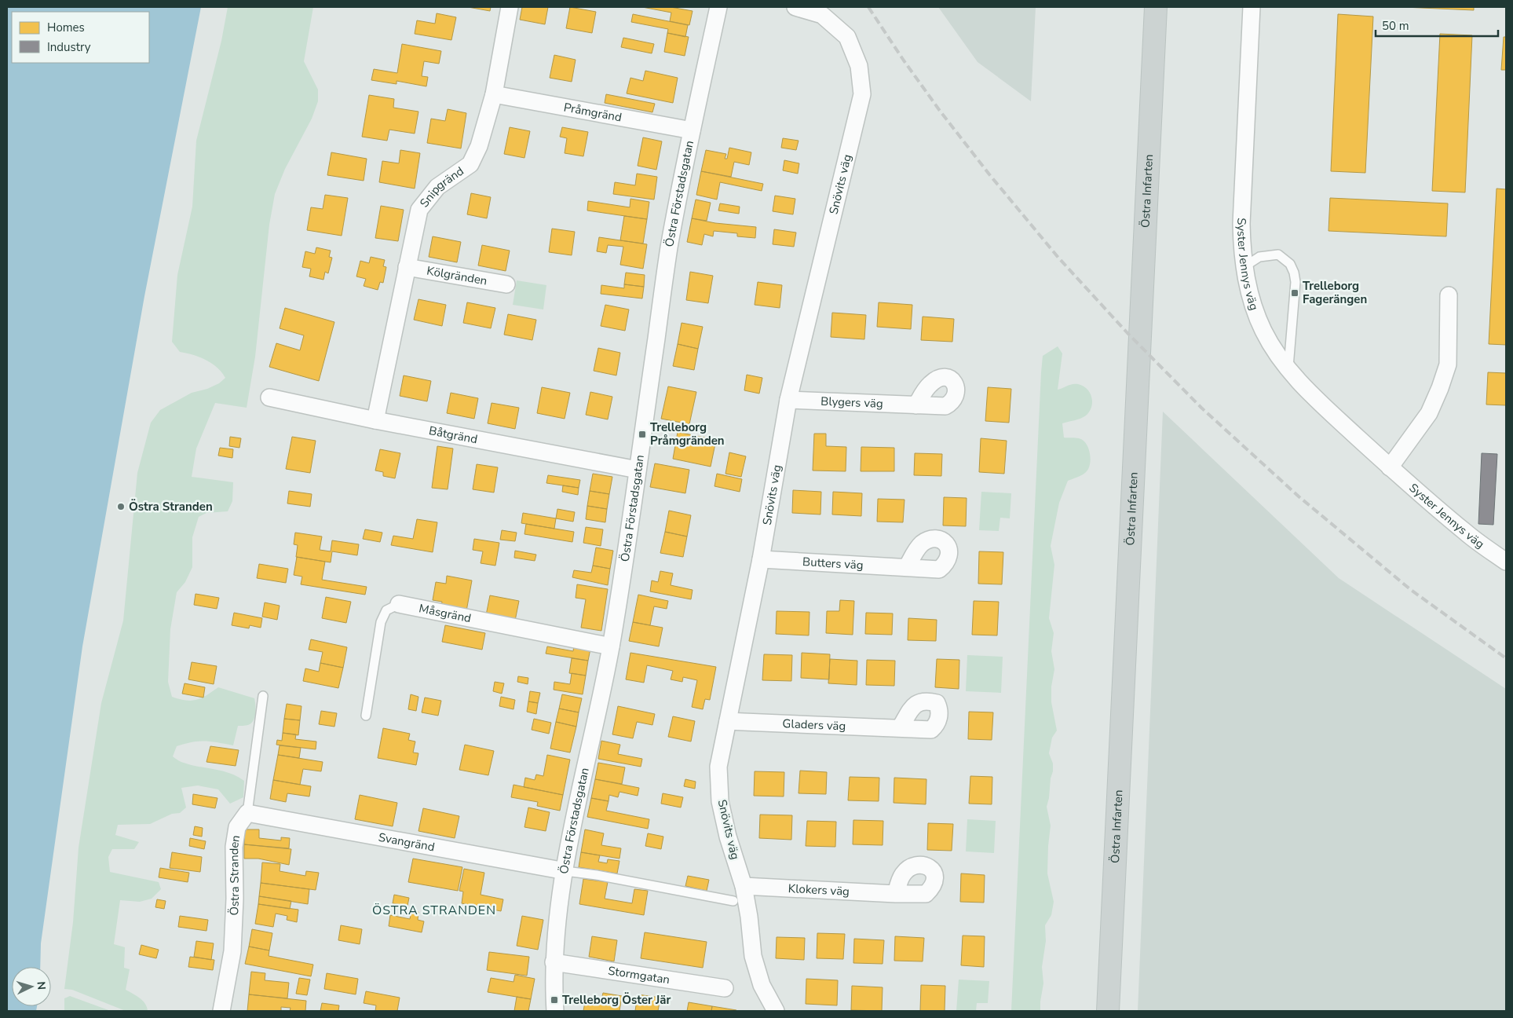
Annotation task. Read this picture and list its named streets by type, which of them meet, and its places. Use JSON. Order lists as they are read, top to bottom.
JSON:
{
  "streets": {
    "main road": ["Östra Infarten"],
    "street": [
      "Pråmgränd",
      "Snövits väg",
      "Snipgränd",
      "Östra Förstadsgatan",
      "Syster Jennys väg",
      "Kölgränden",
      "Blygers väg",
      "Båtgränd",
      "Butters väg",
      "Måsgränd",
      "Gladers väg",
      "Svangränd",
      "Östra Stranden",
      "Klokers väg",
      "Stormgatan"
    ]
  },
  "crossings": [
    ["Pråmgränd", "Snipgränd"],
    ["Pråmgränd", "Östra Förstadsgatan"],
    ["Snövits väg", "Blygers väg"],
    ["Snövits väg", "Butters väg"],
    ["Snövits väg", "Gladers väg"],
    ["Snövits väg", "Klokers väg"],
    ["Snipgränd", "Kölgränden"],
    ["Snipgränd", "Båtgränd"],
    ["Östra Förstadsgatan", "Båtgränd"],
    ["Östra Förstadsgatan", "Måsgränd"],
    ["Östra Förstadsgatan", "Svangränd"],
    ["Östra Förstadsgatan", "Stormgatan"],
    ["Svangränd", "Östra Stranden"]
  ],
  "districts": ["ÖSTRA STRANDEN"],
  "places": {
    "transit": ["Trelleborg Fagerängen", "Trelleborg Pråmgränden", "Trelleborg Öster Jär"],
    "other": ["Östra Stranden"]
  },
  "legend": ["Homes", "Industry"],
  "scale_bar": "50 m",
  "north": "right"
}
